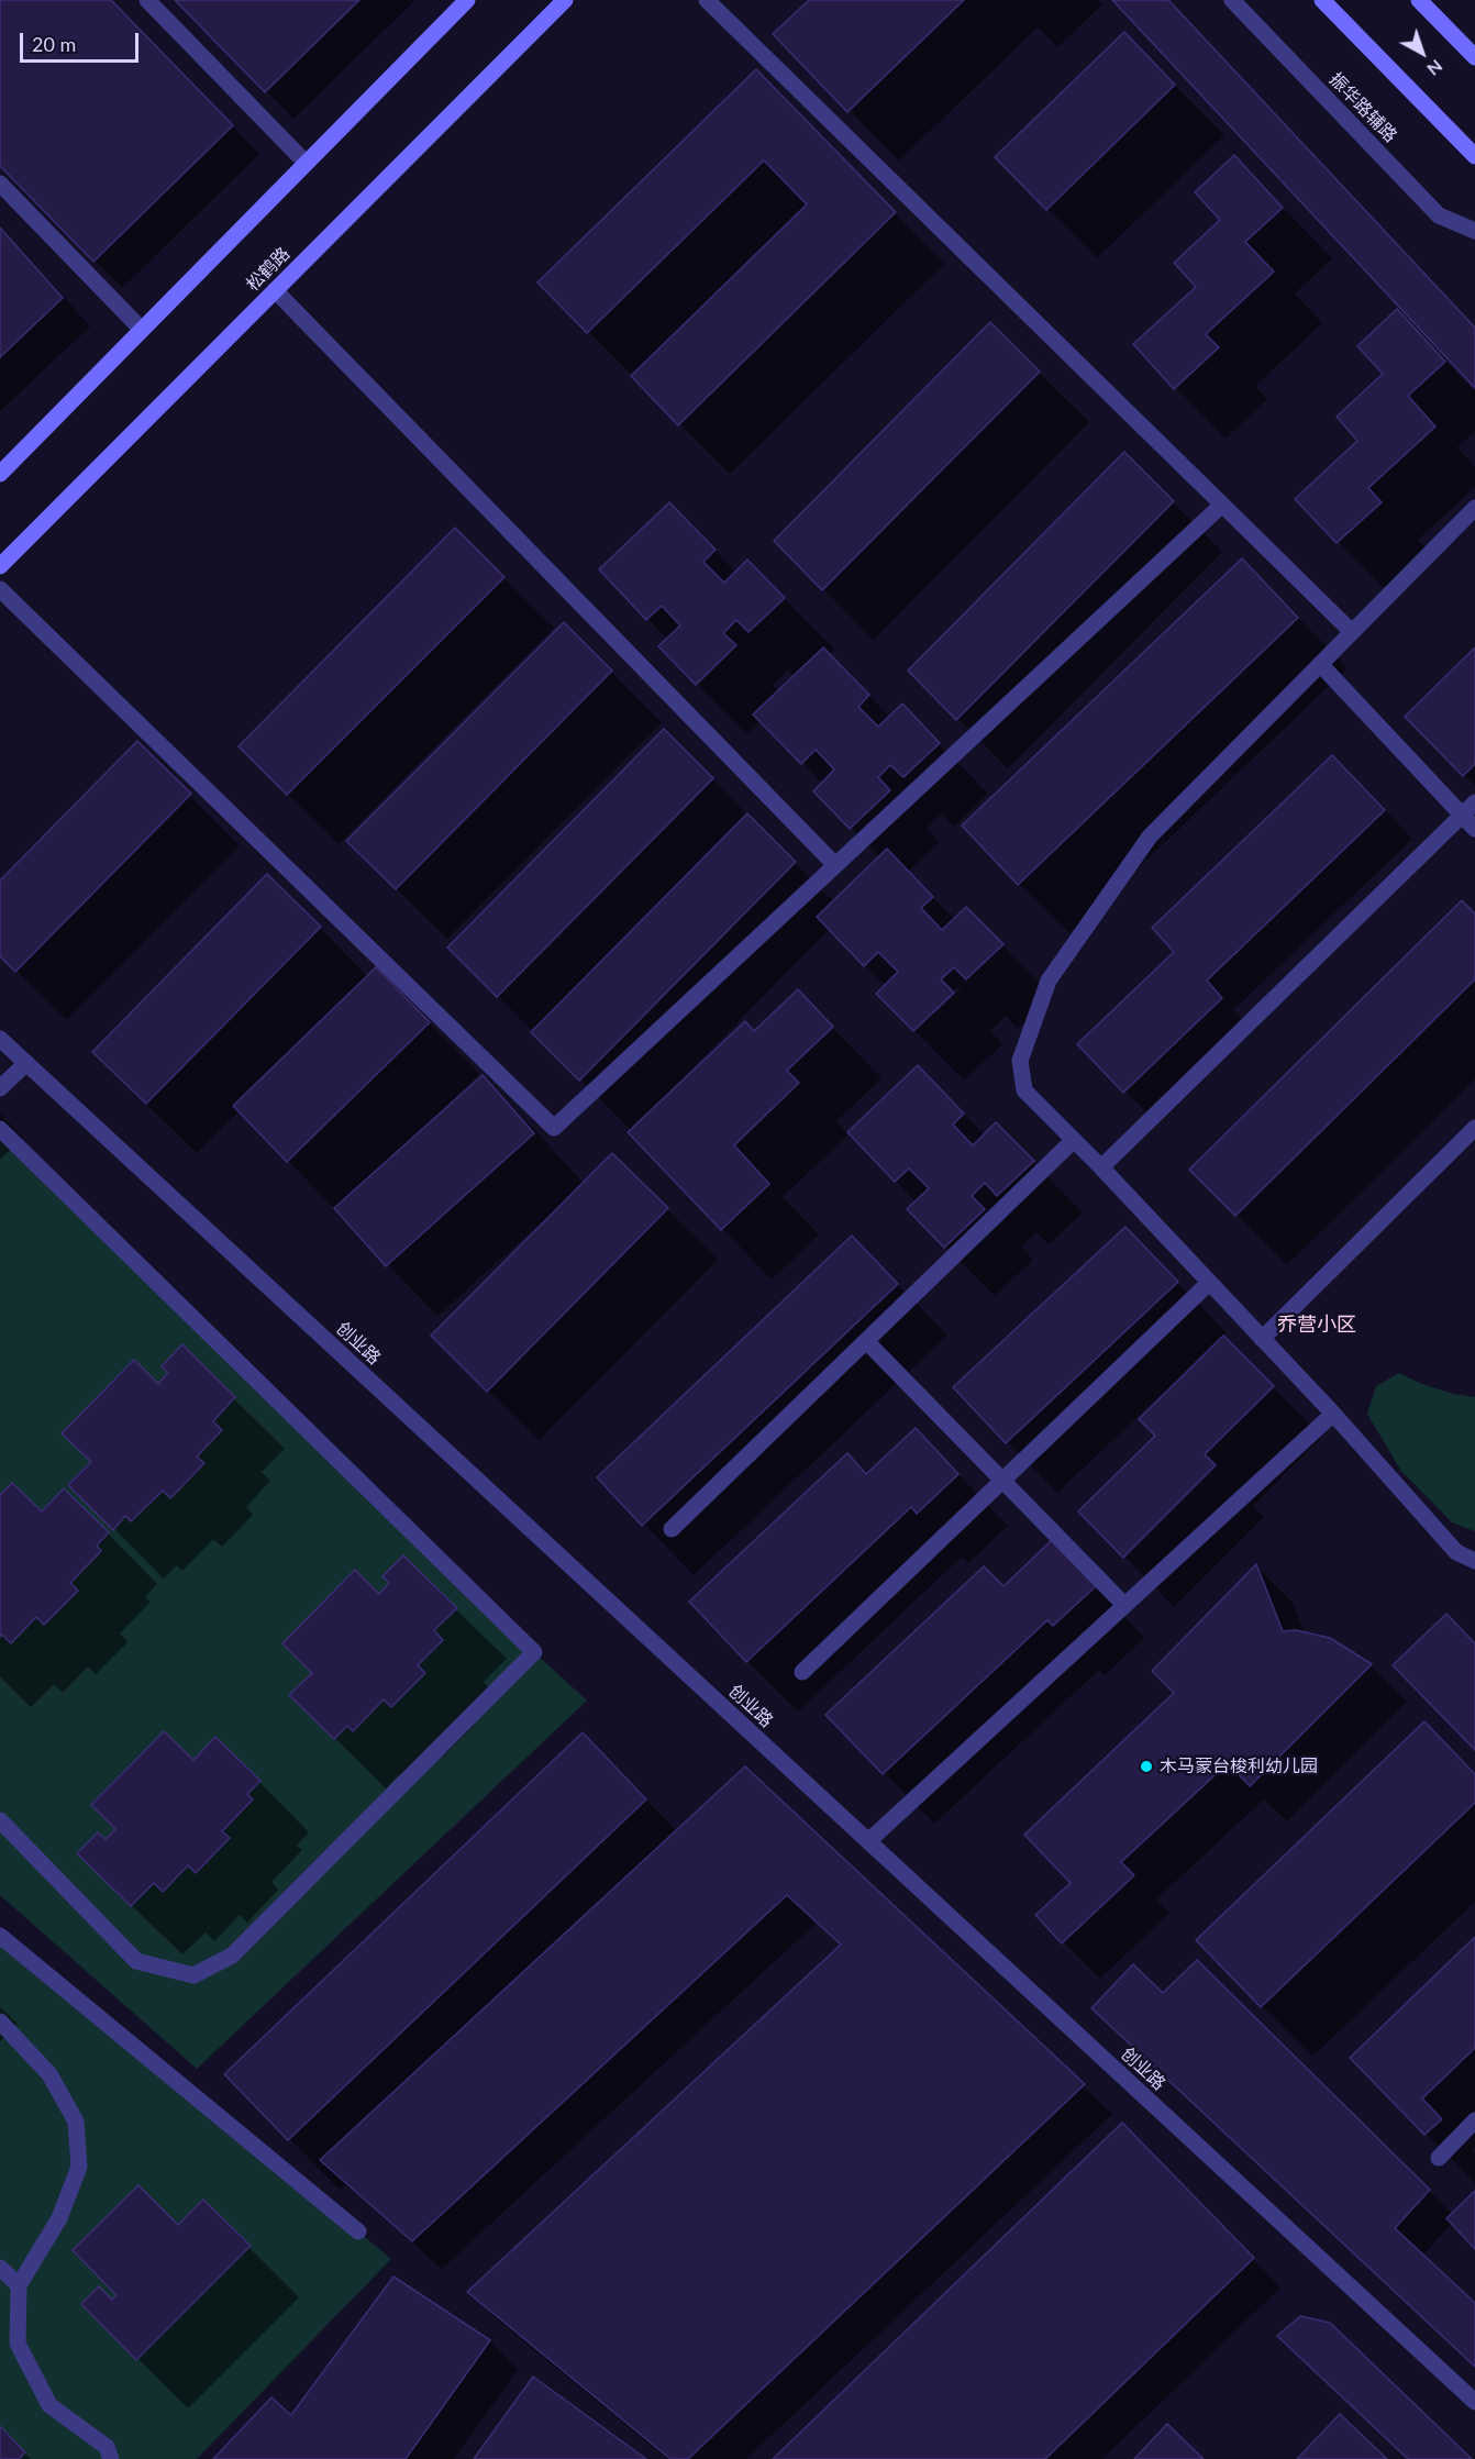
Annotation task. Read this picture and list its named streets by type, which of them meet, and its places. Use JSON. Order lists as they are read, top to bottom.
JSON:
{
  "streets": {
    "main road": ["松鹤路"],
    "street": ["振华路辅路", "创业路"]
  },
  "districts": ["乔营小区"],
  "places": ["木马蒙台梭利幼儿园"],
  "scale_bar": "20 m",
  "north": "bottom right"
}
